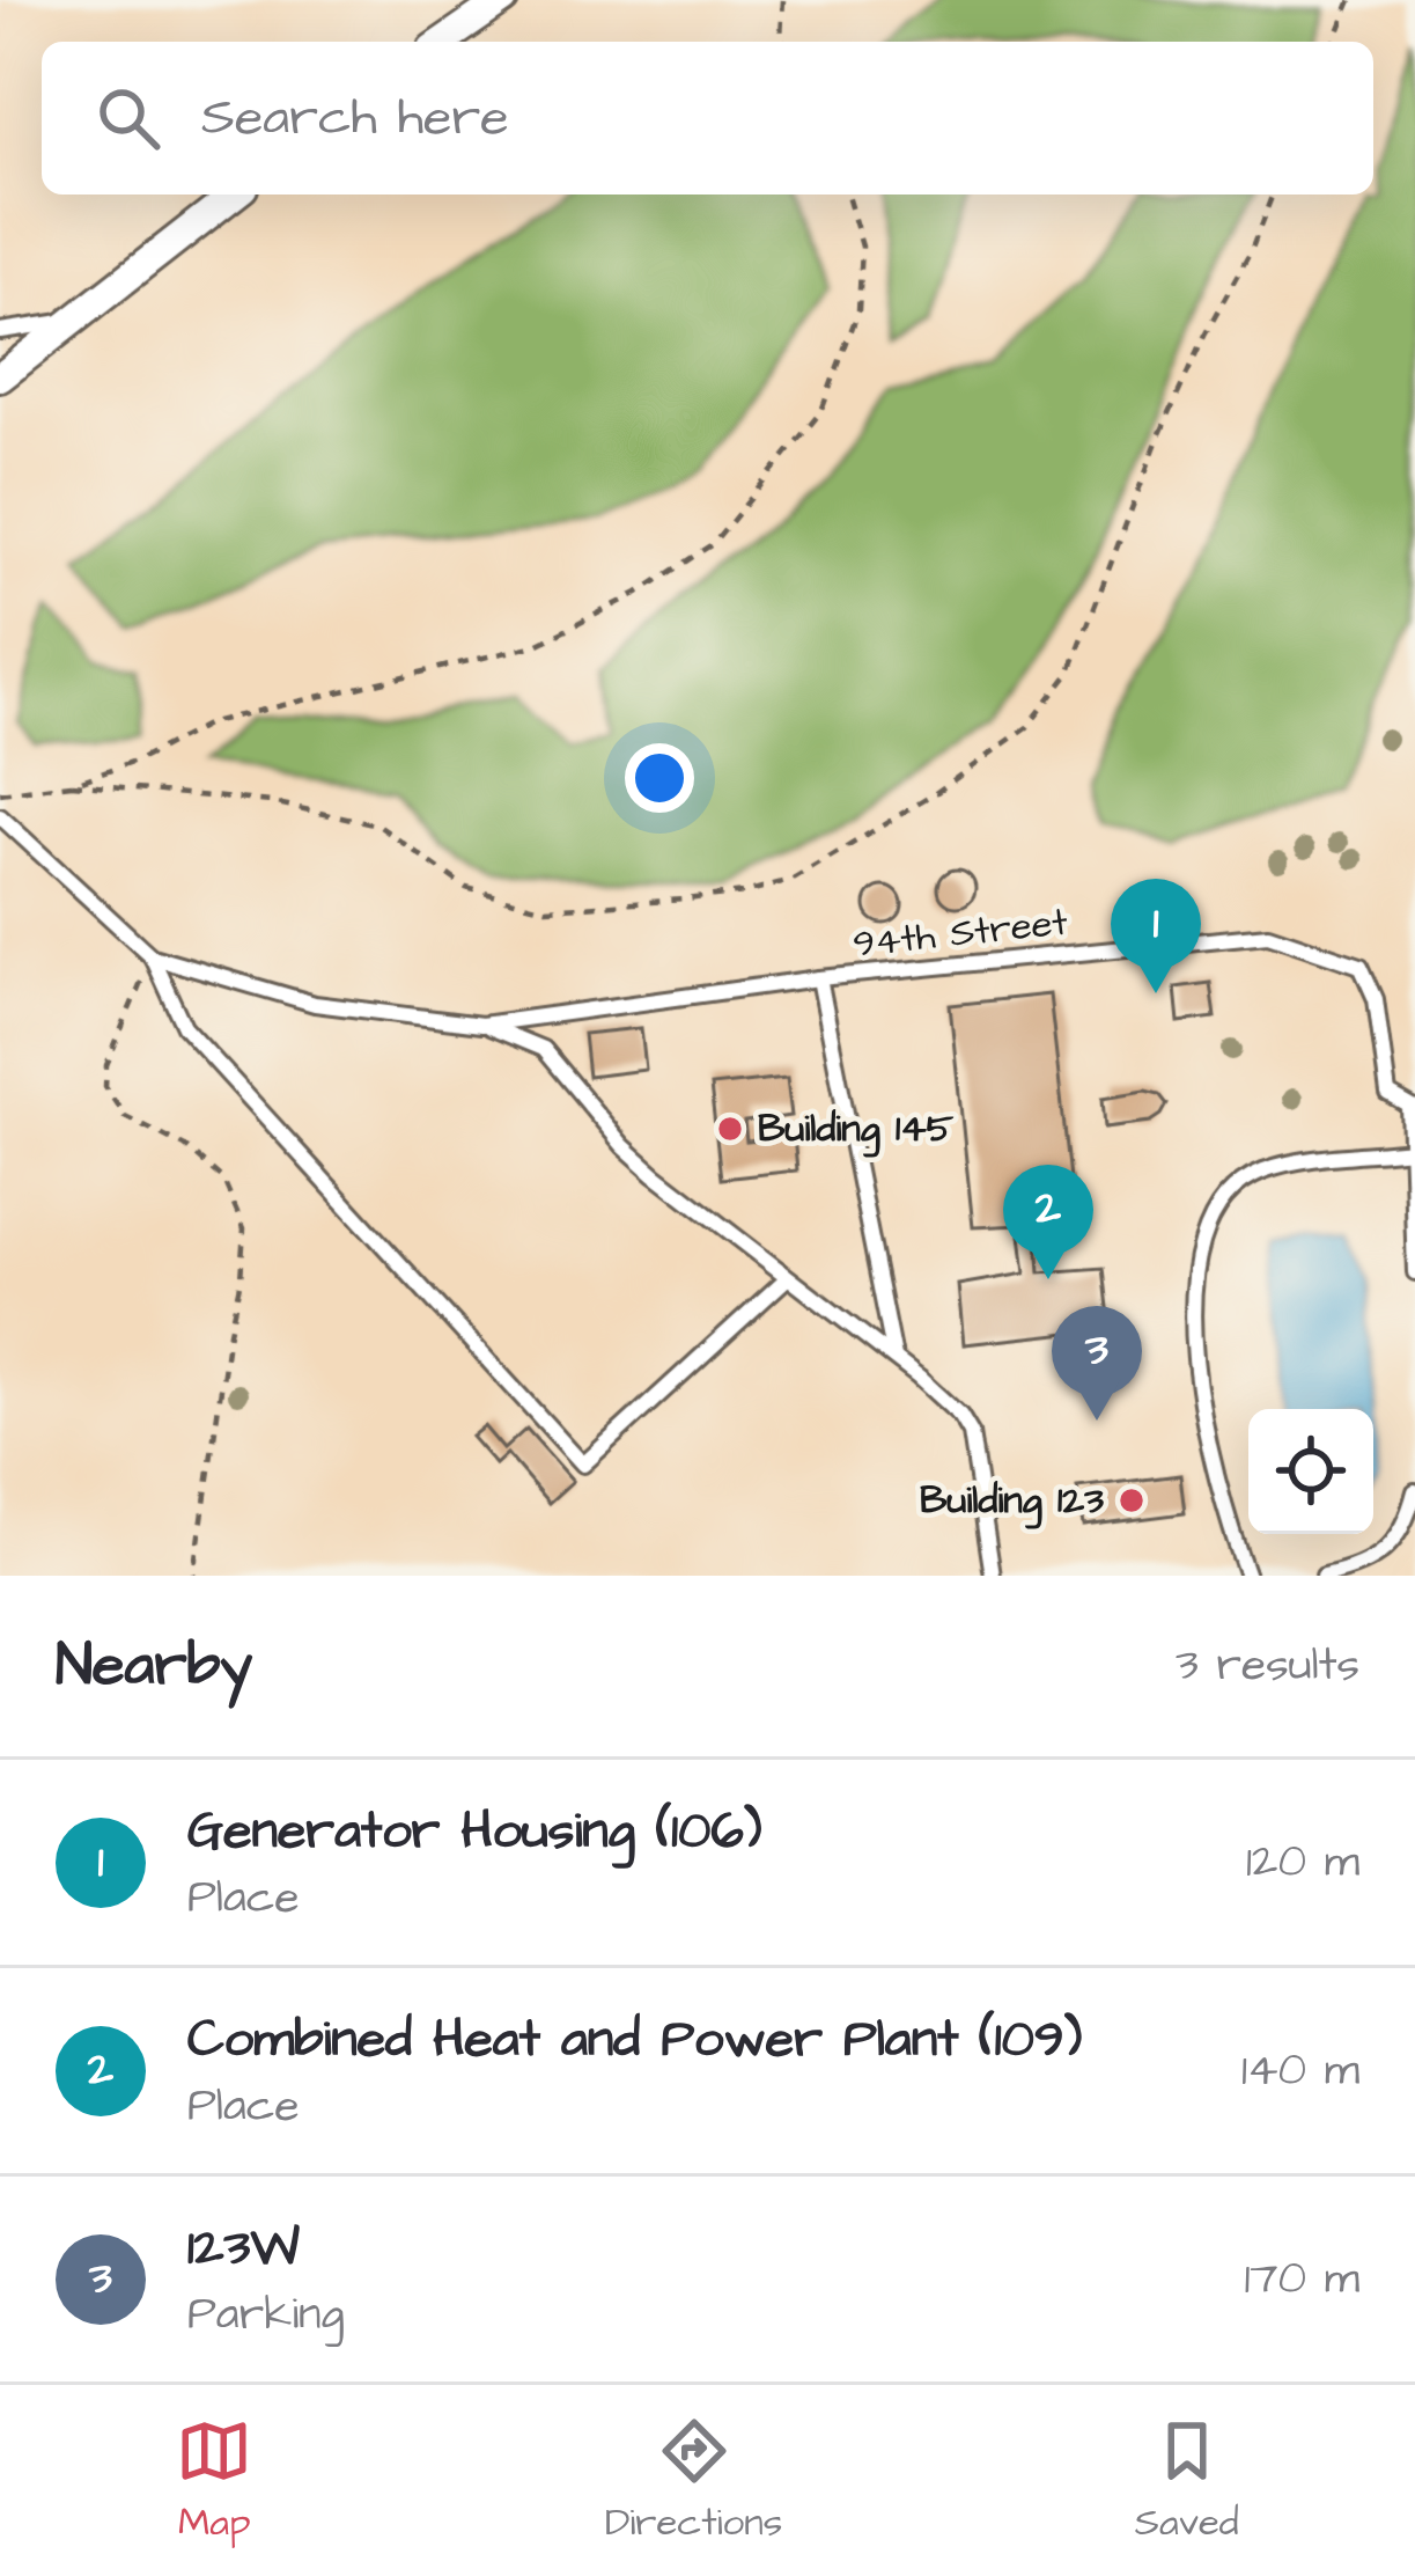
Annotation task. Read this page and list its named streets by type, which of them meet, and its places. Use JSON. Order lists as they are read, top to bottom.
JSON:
{
  "streets": {
    "lane": ["94th Street"]
  },
  "places": ["Building 145", "Building 123"],
  "page": {
    "search": "Search here",
    "pins": ["1", "2", "3"],
    "heading": ["Nearby", "3 results"],
    "list": [
      {
        "mark": "1",
        "name": "Generator Housing (106)",
        "note": "Place",
        "value": "120 m"
      },
      {
        "mark": "2",
        "name": "Combined Heat and Power Plant (109)",
        "note": "Place",
        "value": "140 m"
      },
      {
        "mark": "3",
        "name": "123W",
        "note": "Parking",
        "value": "170 m"
      }
    ],
    "nav": ["Map", "Directions", "Saved"]
  }
}
